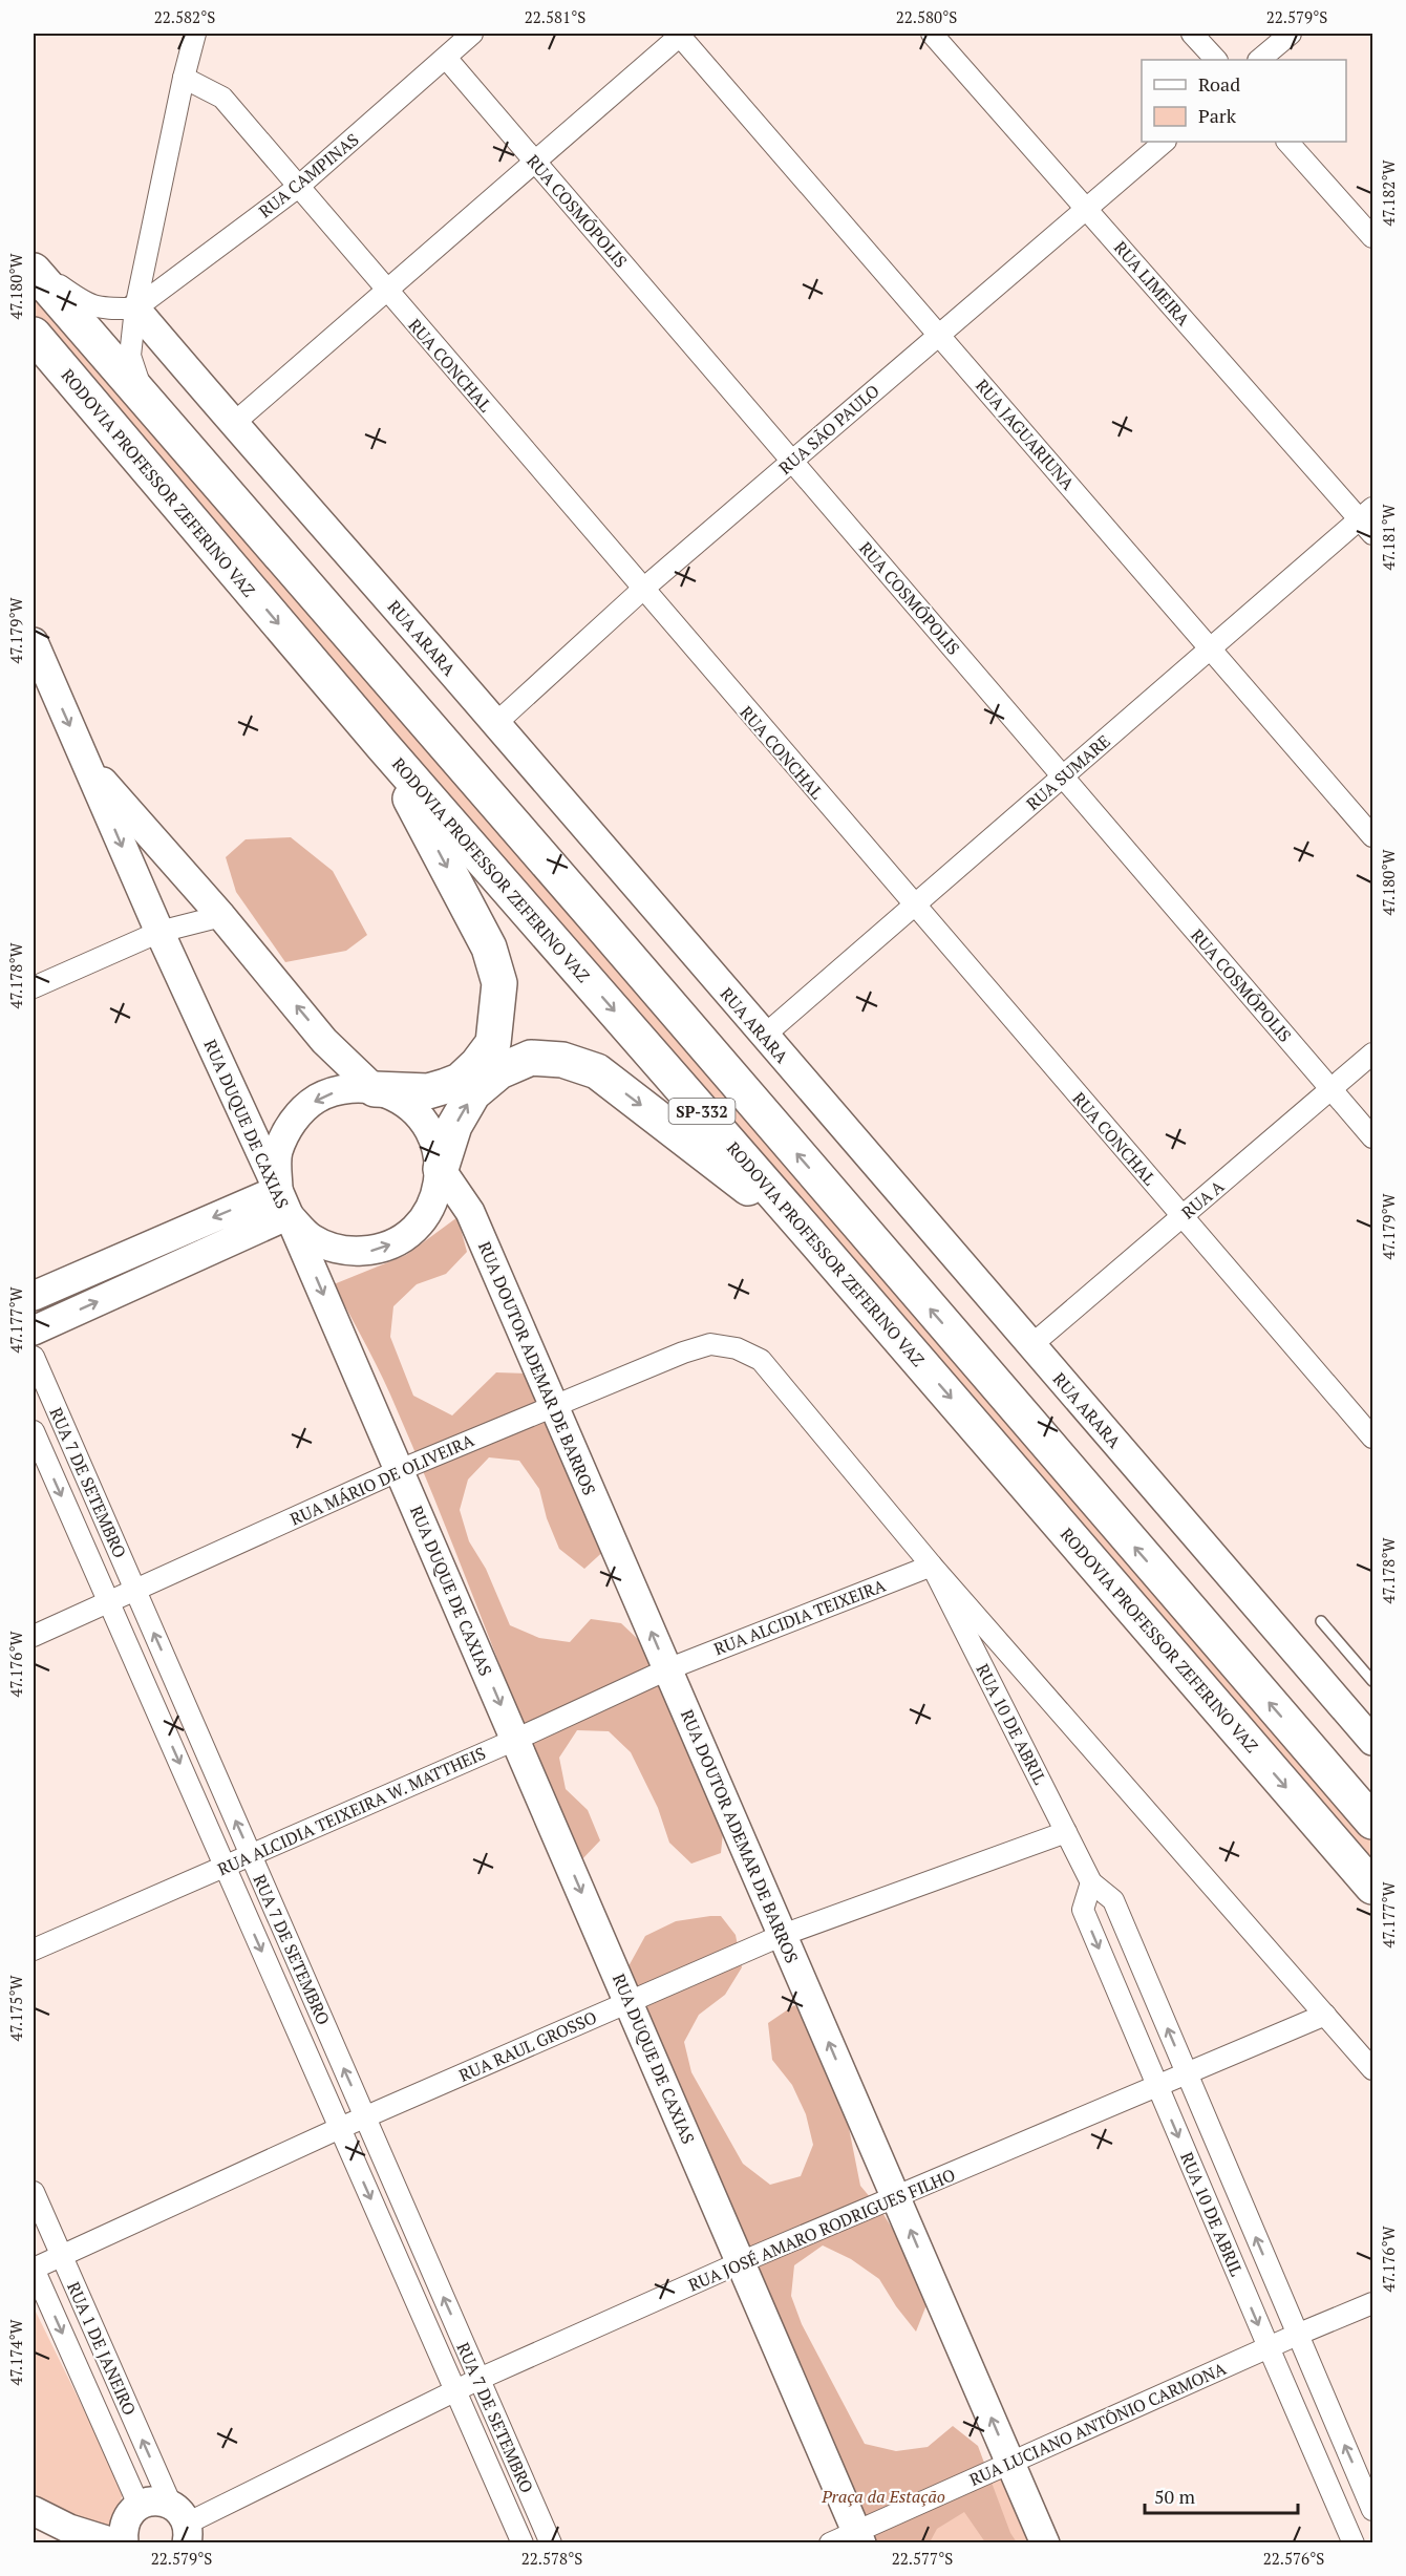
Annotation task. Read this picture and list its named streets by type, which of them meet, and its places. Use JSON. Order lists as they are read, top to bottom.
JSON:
{
  "streets": {
    "highway": ["RODOVIA PROFESSOR ZEFERINO VAZ", "SP-332"],
    "street": [
      "RUA CAMPINAS",
      "RUA COSMÓPOLIS",
      "RUA LIMEIRA",
      "RUA CONCHAL",
      "RUA SÃO PAULO",
      "RUA JAGUARIUNA",
      "RUA ARARA",
      "RUA SUMARE",
      "RUA DUQUE DE CAXIAS",
      "RUA A",
      "RUA DOUTOR ADEMAR DE BARROS",
      "RUA MÁRIO DE OLIVEIRA",
      "RUA 7 DE SETEMBRO",
      "RUA ALCIDIA TEIXEIRA",
      "RUA 10 DE ABRIL",
      "RUA ALCIDIA TEIXEIRA W. MATTHEIS",
      "RUA RAUL GROSSO",
      "RUA JOSÉ AMARO RODRIGUES FILHO",
      "RUA 1 DE JANEIRO",
      "RUA LUCIANO ANTÔNIO CARMONA"
    ]
  },
  "crossings": [
    ["RUA CAMPINAS", "RUA COSMÓPOLIS"],
    ["RUA CAMPINAS", "RUA CONCHAL"],
    ["RUA CAMPINAS", "RUA ARARA"],
    ["RUA COSMÓPOLIS", "RUA SÃO PAULO"],
    ["RUA COSMÓPOLIS", "RUA SUMARE"],
    ["RUA COSMÓPOLIS", "RUA A"],
    ["RUA LIMEIRA", "RUA SÃO PAULO"],
    ["RUA LIMEIRA", "RUA SUMARE"],
    ["RUA CONCHAL", "RUA SÃO PAULO"],
    ["RUA CONCHAL", "RUA SUMARE"],
    ["RUA CONCHAL", "RUA A"],
    ["RUA SÃO PAULO", "RUA JAGUARIUNA"],
    ["RUA SÃO PAULO", "RUA ARARA"],
    ["RUA JAGUARIUNA", "RUA SUMARE"],
    ["RUA ARARA", "RUA SUMARE"],
    ["RUA ARARA", "RUA A"],
    ["RUA DUQUE DE CAXIAS", "RUA DOUTOR ADEMAR DE BARROS"],
    ["RUA DUQUE DE CAXIAS", "RUA MÁRIO DE OLIVEIRA"],
    ["RUA DUQUE DE CAXIAS", "RUA ALCIDIA TEIXEIRA W. MATTHEIS"],
    ["RUA DUQUE DE CAXIAS", "RUA RAUL GROSSO"],
    ["RUA DUQUE DE CAXIAS", "RUA JOSÉ AMARO RODRIGUES FILHO"],
    ["RUA DUQUE DE CAXIAS", "RUA LUCIANO ANTÔNIO CARMONA"],
    ["RUA DOUTOR ADEMAR DE BARROS", "RUA MÁRIO DE OLIVEIRA"],
    ["RUA DOUTOR ADEMAR DE BARROS", "RUA ALCIDIA TEIXEIRA"],
    ["RUA DOUTOR ADEMAR DE BARROS", "RUA ALCIDIA TEIXEIRA W. MATTHEIS"],
    ["RUA DOUTOR ADEMAR DE BARROS", "RUA RAUL GROSSO"],
    ["RUA DOUTOR ADEMAR DE BARROS", "RUA JOSÉ AMARO RODRIGUES FILHO"],
    ["RUA DOUTOR ADEMAR DE BARROS", "RUA LUCIANO ANTÔNIO CARMONA"],
    ["RUA MÁRIO DE OLIVEIRA", "RUA 7 DE SETEMBRO"],
    ["RUA MÁRIO DE OLIVEIRA", "RUA ALCIDIA TEIXEIRA"],
    ["RUA MÁRIO DE OLIVEIRA", "RUA 10 DE ABRIL"],
    ["RUA 7 DE SETEMBRO", "RUA ALCIDIA TEIXEIRA W. MATTHEIS"],
    ["RUA 7 DE SETEMBRO", "RUA RAUL GROSSO"],
    ["RUA 7 DE SETEMBRO", "RUA JOSÉ AMARO RODRIGUES FILHO"],
    ["RUA ALCIDIA TEIXEIRA", "RUA 10 DE ABRIL"],
    ["RUA ALCIDIA TEIXEIRA", "RUA ALCIDIA TEIXEIRA W. MATTHEIS"],
    ["RUA 10 DE ABRIL", "RUA RAUL GROSSO"],
    ["RUA 10 DE ABRIL", "RUA JOSÉ AMARO RODRIGUES FILHO"],
    ["RUA 10 DE ABRIL", "RUA LUCIANO ANTÔNIO CARMONA"],
    ["RUA RAUL GROSSO", "RUA 1 DE JANEIRO"],
    ["RUA JOSÉ AMARO RODRIGUES FILHO", "RUA 1 DE JANEIRO"]
  ],
  "one_way": ["RUA DUQUE DE CAXIAS", "RUA DOUTOR ADEMAR DE BARROS"],
  "parks": ["Praça da Estação"],
  "legend": ["Road", "Park"],
  "scale_bar": "50 m",
  "coordinates": [
    "22.582°S",
    "22.581°S",
    "22.580°S",
    "22.579°S",
    "47.182°W",
    "47.180°W",
    "47.181°W",
    "47.179°W",
    "47.178°W",
    "47.177°W",
    "47.176°W",
    "47.175°W",
    "47.174°W",
    "22.578°S",
    "22.577°S",
    "22.576°S"
  ]
}
